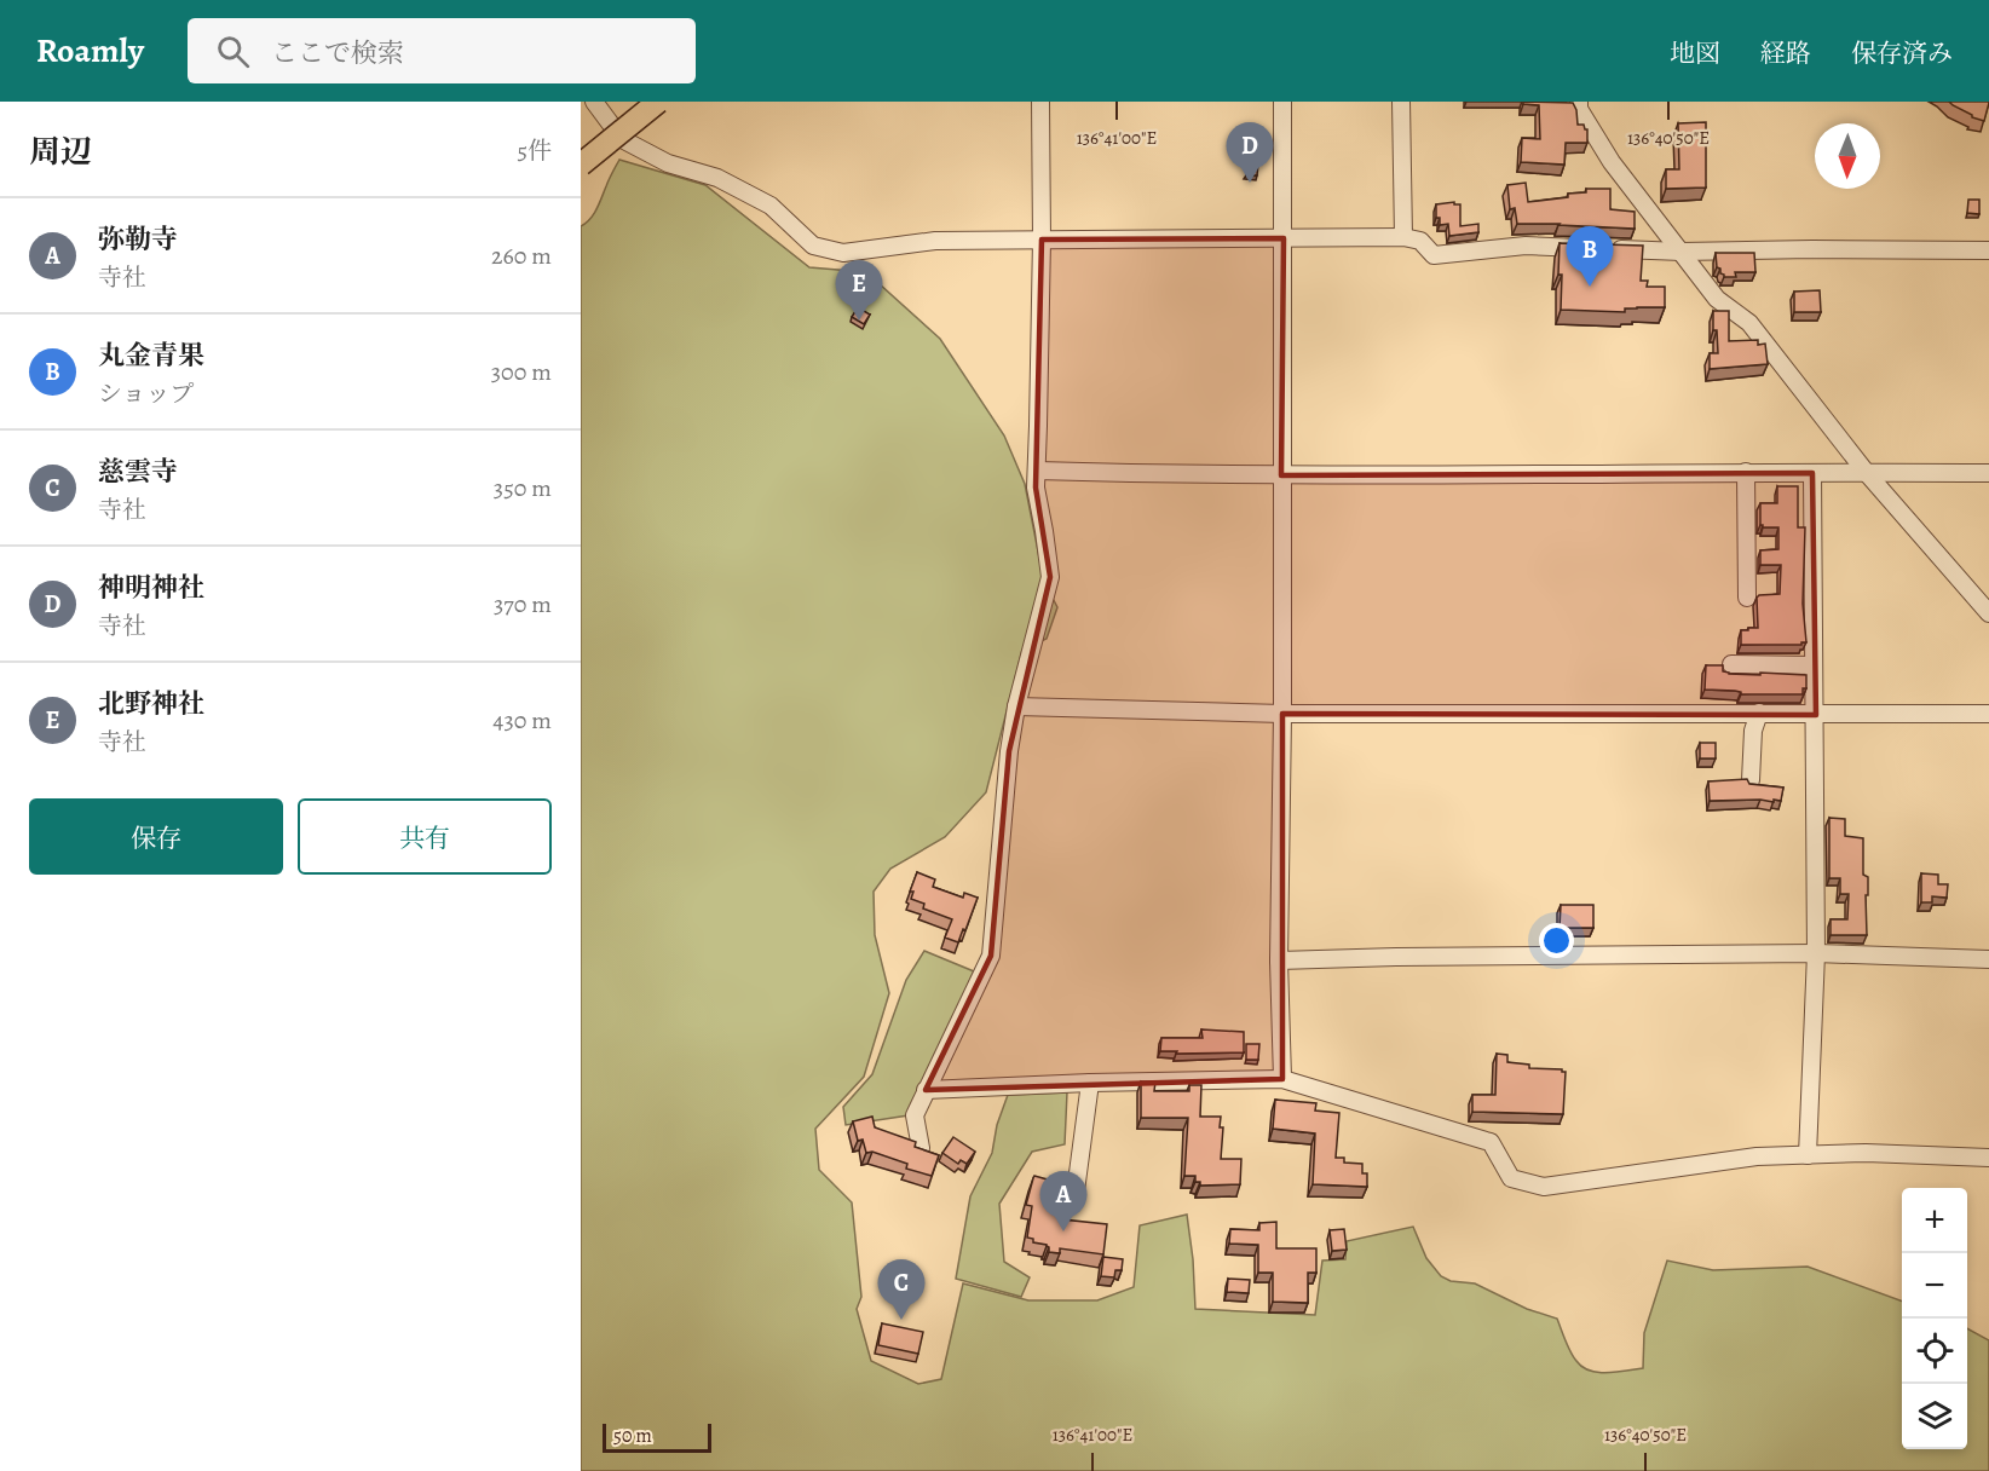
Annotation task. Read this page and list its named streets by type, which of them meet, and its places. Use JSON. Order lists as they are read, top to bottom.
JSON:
{
  "scale_bar": "50 m",
  "north": "bottom",
  "page": {
    "header": "Roamly",
    "search": "ここで検索",
    "nav": ["地図", "経路", "保存済み"],
    "heading": ["周辺", "5件"],
    "pins": [
      "D",
      "B",
      "E",
      "A",
      "C"
    ],
    "list": [
      {
        "mark": "A",
        "name": "弥勒寺",
        "note": "寺社",
        "value": "260 m"
      },
      {
        "mark": "B",
        "name": "丸金青果",
        "note": "ショップ",
        "value": "300 m"
      },
      {
        "mark": "C",
        "name": "慈雲寺",
        "note": "寺社",
        "value": "350 m"
      },
      {
        "mark": "D",
        "name": "神明神社",
        "note": "寺社",
        "value": "370 m"
      },
      {
        "mark": "E",
        "name": "北野神社",
        "note": "寺社",
        "value": "430 m"
      }
    ],
    "buttons": ["保存", "共有"],
    "map_buttons": ["+", "−"],
    "scale": "50 m"
  },
  "coordinates": ["136°41'00\"E", "136°40'50\"E"]
}
